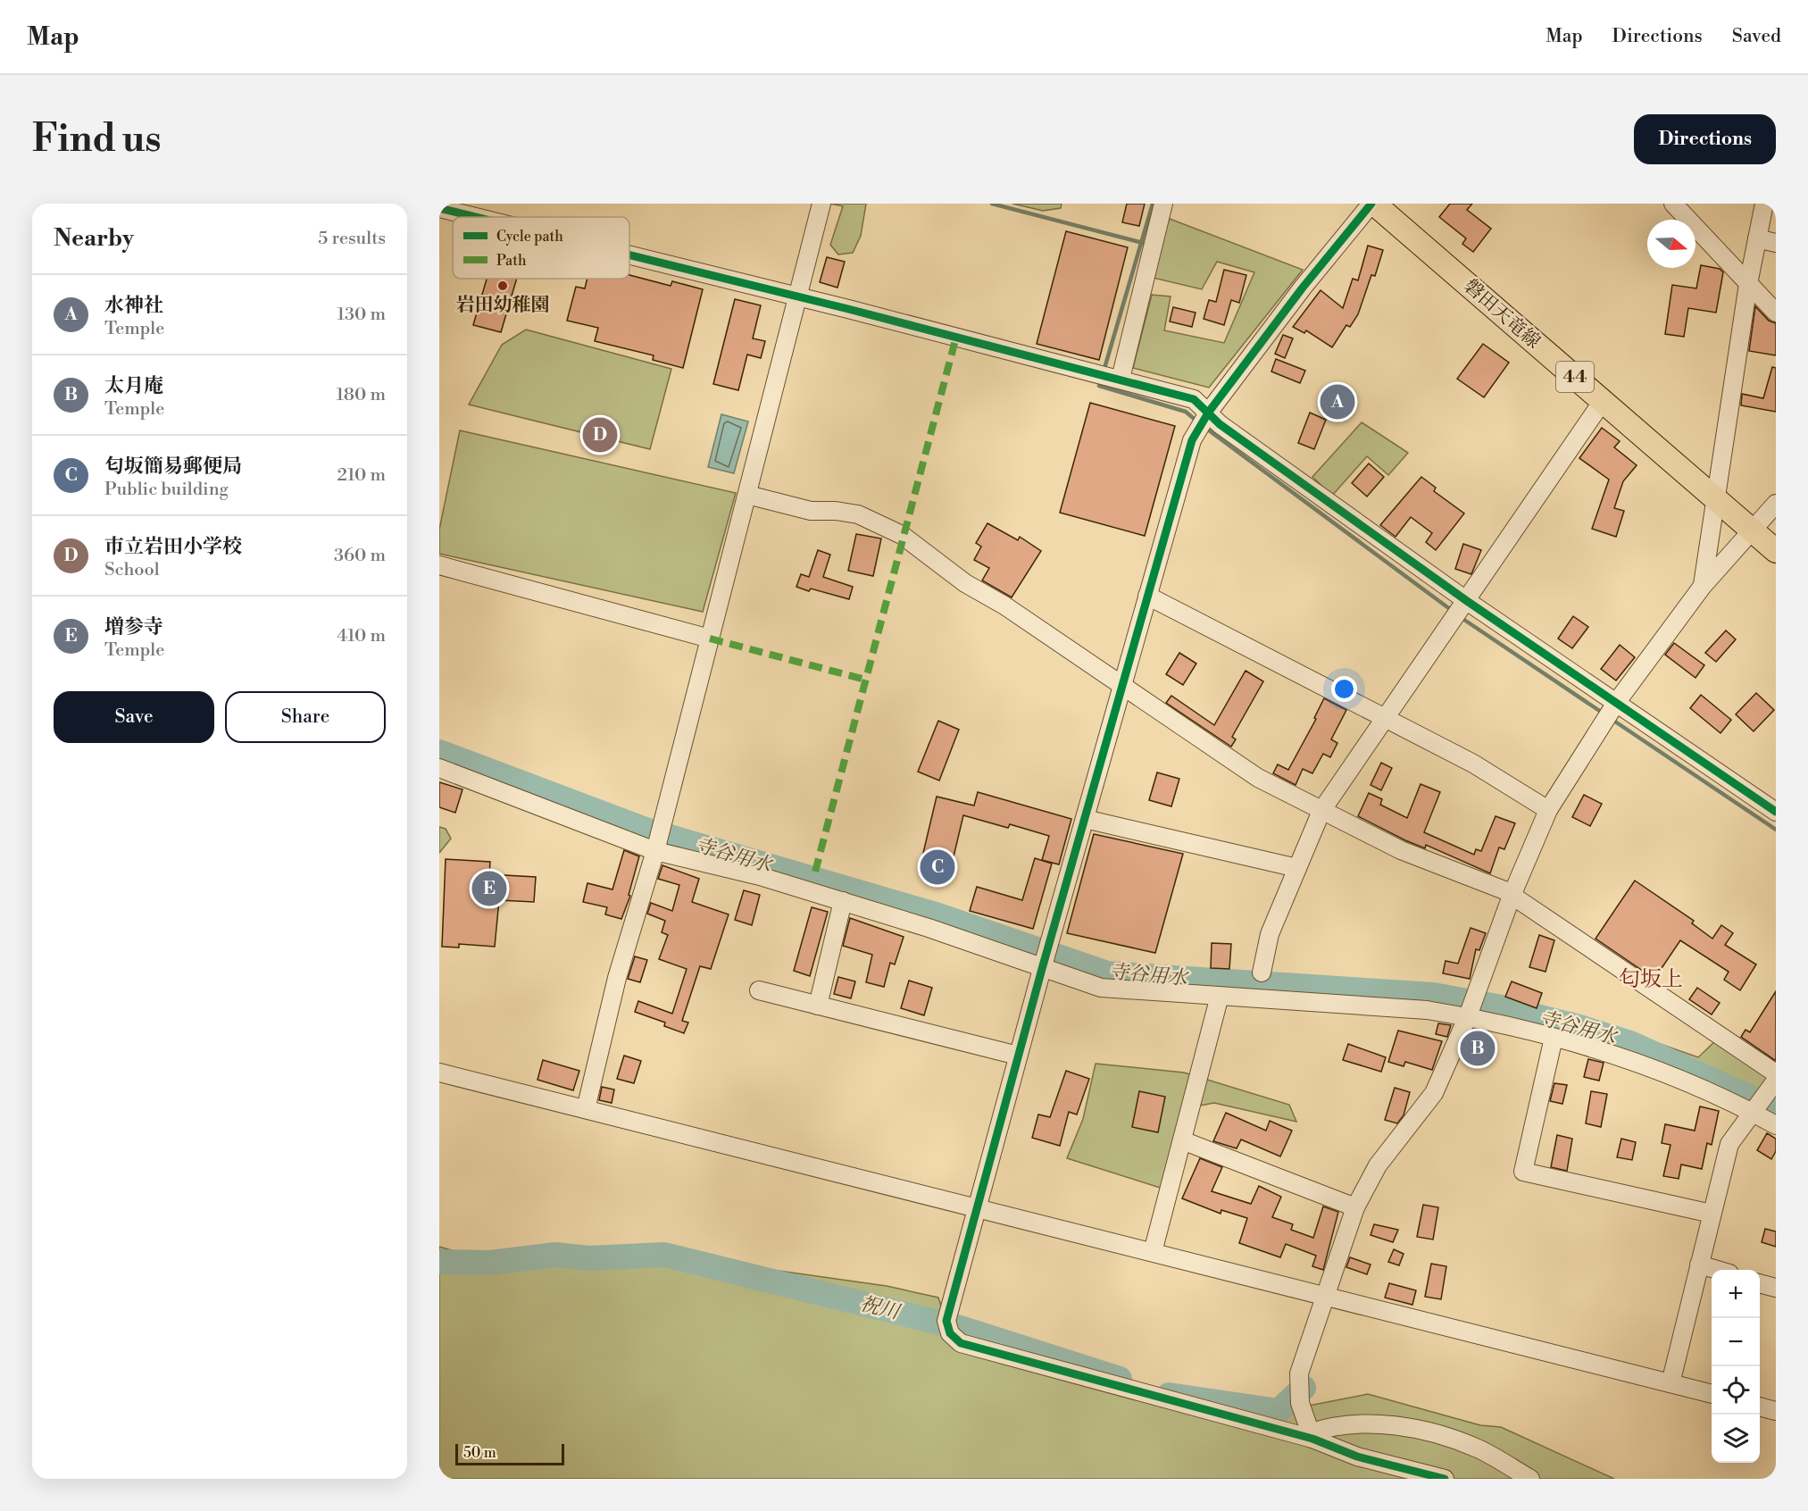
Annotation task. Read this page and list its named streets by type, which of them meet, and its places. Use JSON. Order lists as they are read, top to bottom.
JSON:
{
  "streets": {
    "main road": ["磐田天竜線", "44"]
  },
  "districts": ["匂坂上"],
  "water": ["寺谷用水", "祝川"],
  "places": ["岩田幼稚園"],
  "legend": ["Cycle path", "Path"],
  "scale_bar": "50 m",
  "north": "right",
  "page": {
    "header": "Map",
    "nav": ["Map", "Directions", "Saved"],
    "buttons": [
      "Directions",
      ["Save", "Share"]
    ],
    "title": "Find us",
    "heading": ["Nearby", "5 results"],
    "list": [
      {
        "mark": "A",
        "name": "水神社",
        "note": "Temple",
        "value": "130 m"
      },
      {
        "mark": "B",
        "name": "太月庵",
        "note": "Temple",
        "value": "180 m"
      },
      {
        "mark": "C",
        "name": "匂坂簡易郵便局",
        "note": "Public building",
        "value": "210 m"
      },
      {
        "mark": "D",
        "name": "市立岩田小学校",
        "note": "School",
        "value": "360 m"
      },
      {
        "mark": "E",
        "name": "増参寺",
        "note": "Temple",
        "value": "410 m"
      }
    ],
    "pins": [
      "A",
      "D",
      "C",
      "E",
      "B"
    ],
    "map_buttons": ["+", "−"],
    "scale": "50 m"
  }
}
